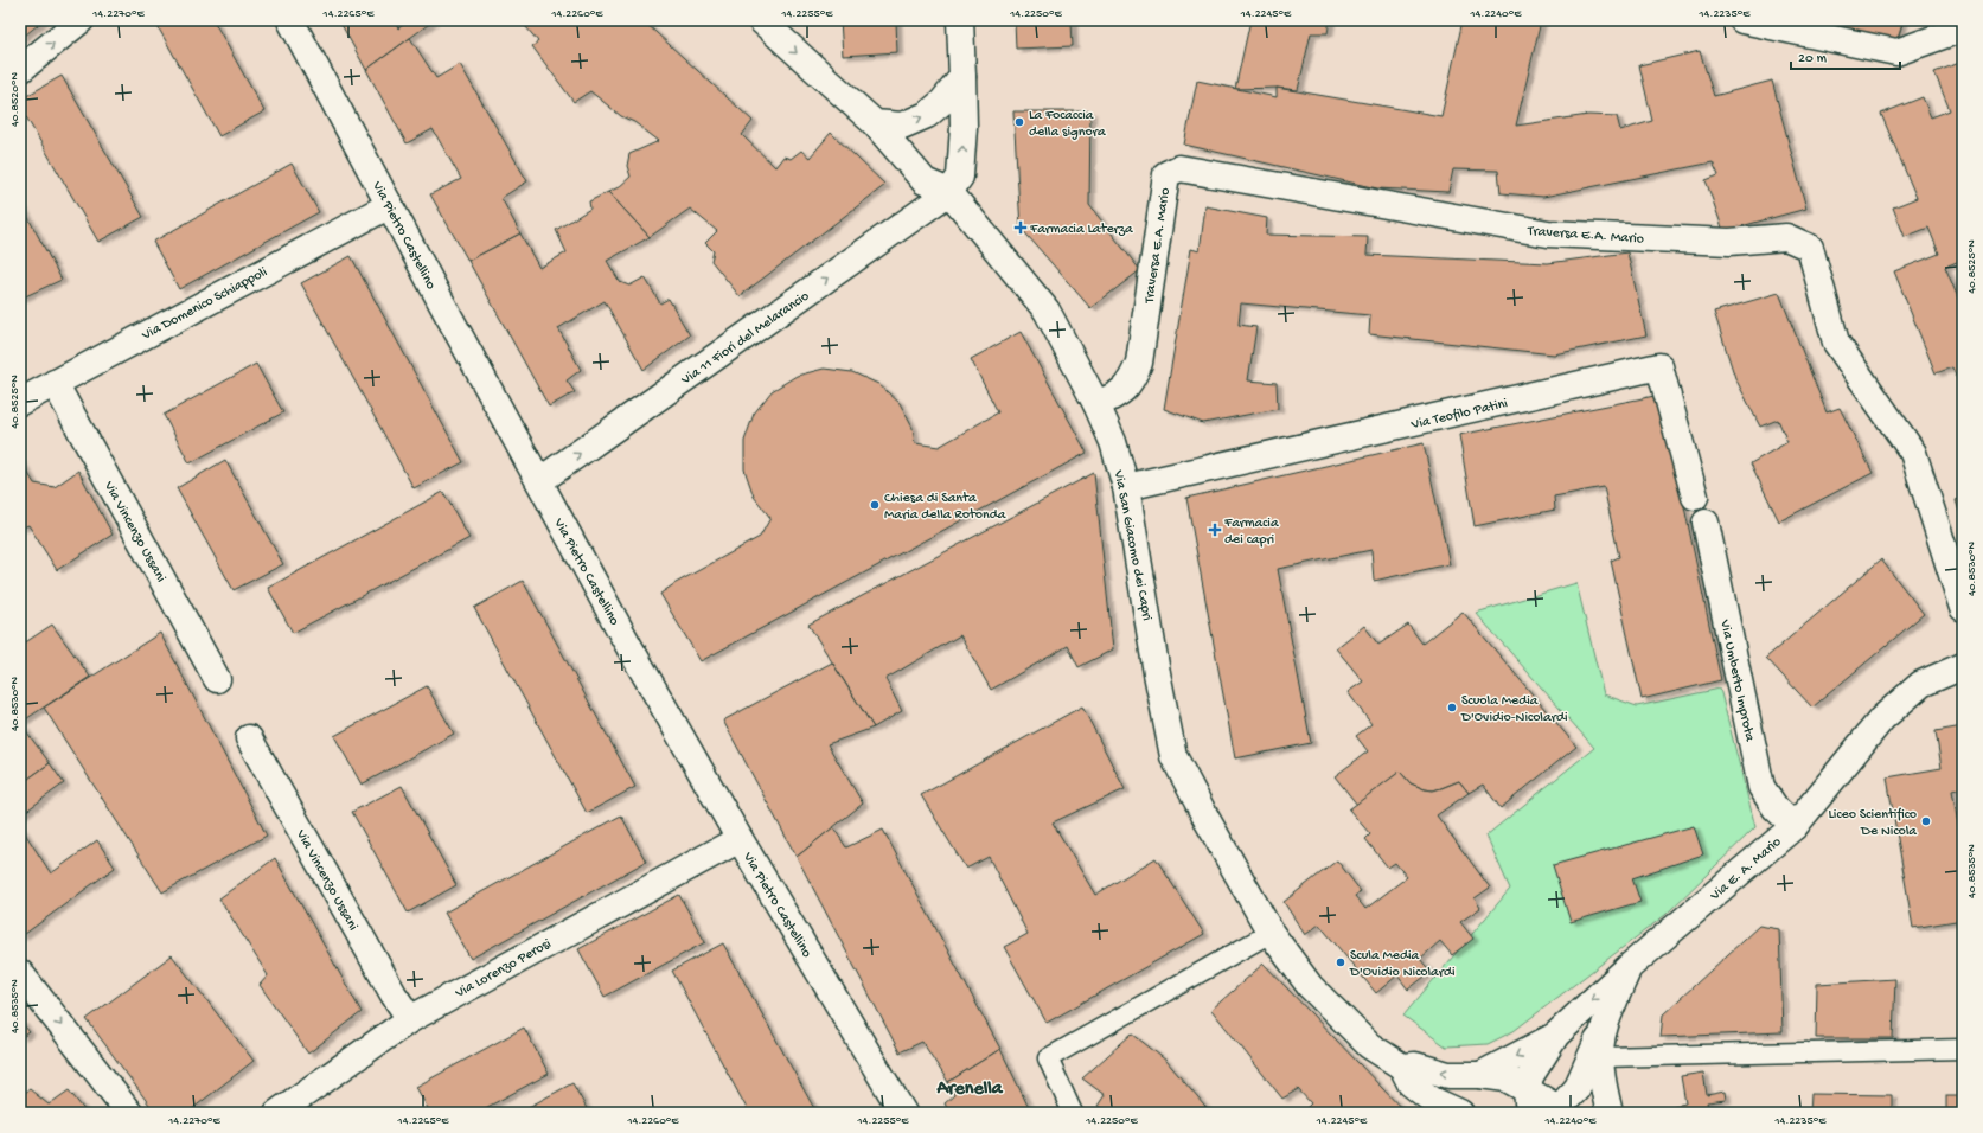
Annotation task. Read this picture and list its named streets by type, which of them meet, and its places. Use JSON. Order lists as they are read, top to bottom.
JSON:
{
  "streets": {
    "street": [
      "Traversa E.A. Mario",
      "Via Pietro Castellino",
      "Via Domenico Schiappoli",
      "Via 11 Fiori del Melarancio",
      "Via Teofilo Patini",
      "Via Vincenzo Ussani",
      "Via San Giacomo dei Capri",
      "Via Umberto Improta",
      "Via E. A. Mario",
      "Via Lorenzo Perosi"
    ]
  },
  "crossings": [
    ["Traversa E.A. Mario", "Via San Giacomo dei Capri"],
    ["Via Pietro Castellino", "Via Domenico Schiappoli"],
    ["Via Pietro Castellino", "Via 11 Fiori del Melarancio"],
    ["Via Pietro Castellino", "Via Lorenzo Perosi"],
    ["Via Domenico Schiappoli", "Via Vincenzo Ussani"],
    ["Via 11 Fiori del Melarancio", "Via San Giacomo dei Capri"],
    ["Via Teofilo Patini", "Via San Giacomo dei Capri"],
    ["Via Vincenzo Ussani", "Via Lorenzo Perosi"],
    ["Via Umberto Improta", "Via E. A. Mario"]
  ],
  "one_way": ["Via 11 Fiori del Melarancio"],
  "districts": ["Arenella"],
  "places": {
    "other": [
      "La Focaccia della signora",
      "Chiesa di Santa Maria della Rotonda",
      "Scuola Media D'Ovidio-Nicolardi",
      "Liceo Scientifico De Nicola",
      "Scula Media D'Ovidio Nicolardi"
    ],
    "health": ["Farmacia Laterza", "Farmacia dei capri"]
  },
  "scale_bar": "20 m",
  "coordinates": [
    "14.2270°E",
    "14.2265°E",
    "14.2260°E",
    "14.2255°E",
    "14.2250°E",
    "14.2245°E",
    "14.2240°E",
    "14.2235°E",
    "40.8520°N",
    "40.8525°N",
    "40.8530°N",
    "40.8535°N"
  ]
}
